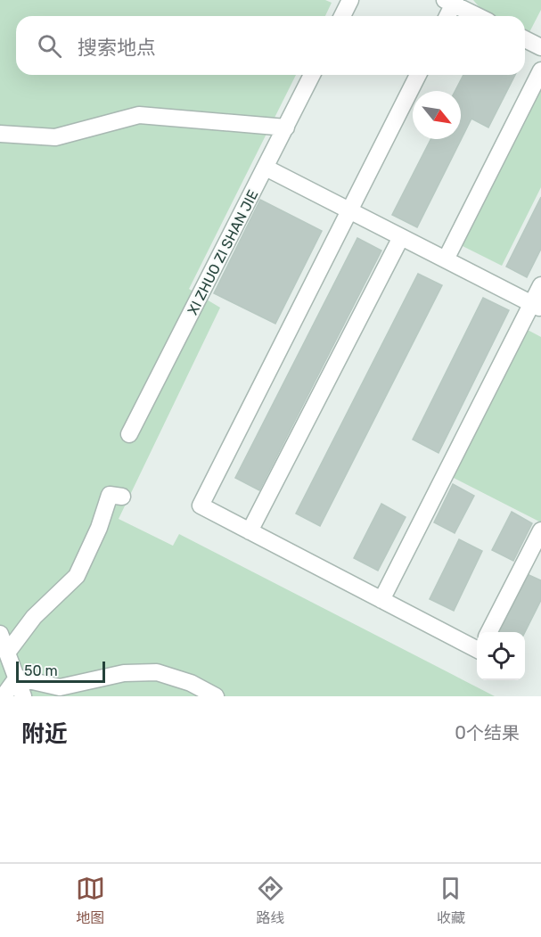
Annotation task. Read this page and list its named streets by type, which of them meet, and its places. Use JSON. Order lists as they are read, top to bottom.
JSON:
{
  "streets": {
    "street": ["XI ZHUO ZI SHAN JIE"]
  },
  "scale_bar": "50 m",
  "north": "bottom right",
  "page": {
    "search": "搜索地点",
    "scale": "50 m",
    "heading": ["附近", "0个结果"],
    "nav": ["地图", "路线", "收藏"]
  }
}
